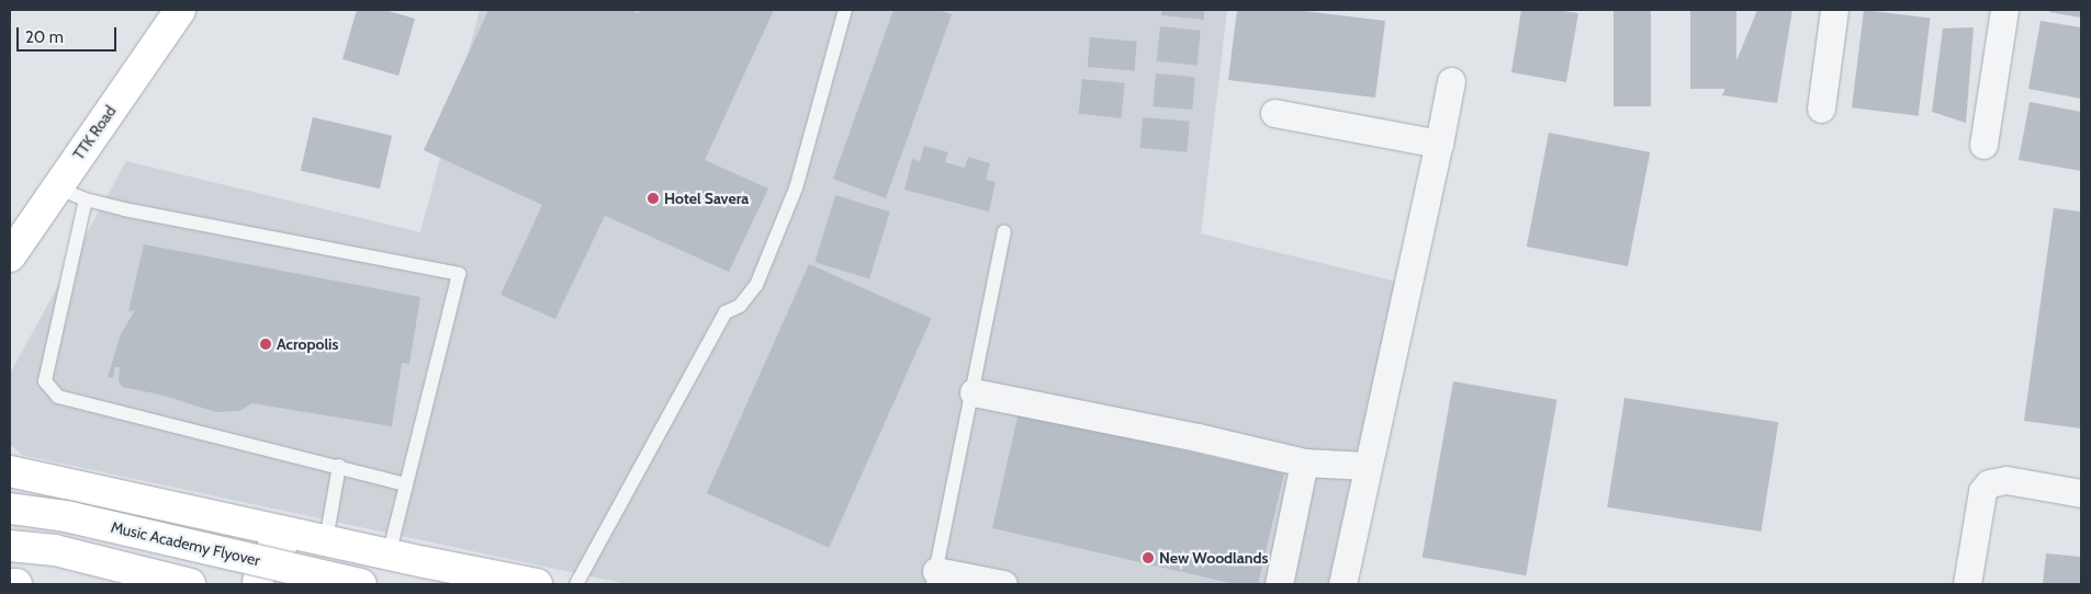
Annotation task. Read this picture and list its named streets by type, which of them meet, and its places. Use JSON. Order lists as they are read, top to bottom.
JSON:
{
  "streets": {
    "main road": ["TTK Road", "Music Academy Flyover"]
  },
  "places": ["Hotel Savera", "Acropolis", "New Woodlands"],
  "scale_bar": "20 m"
}
